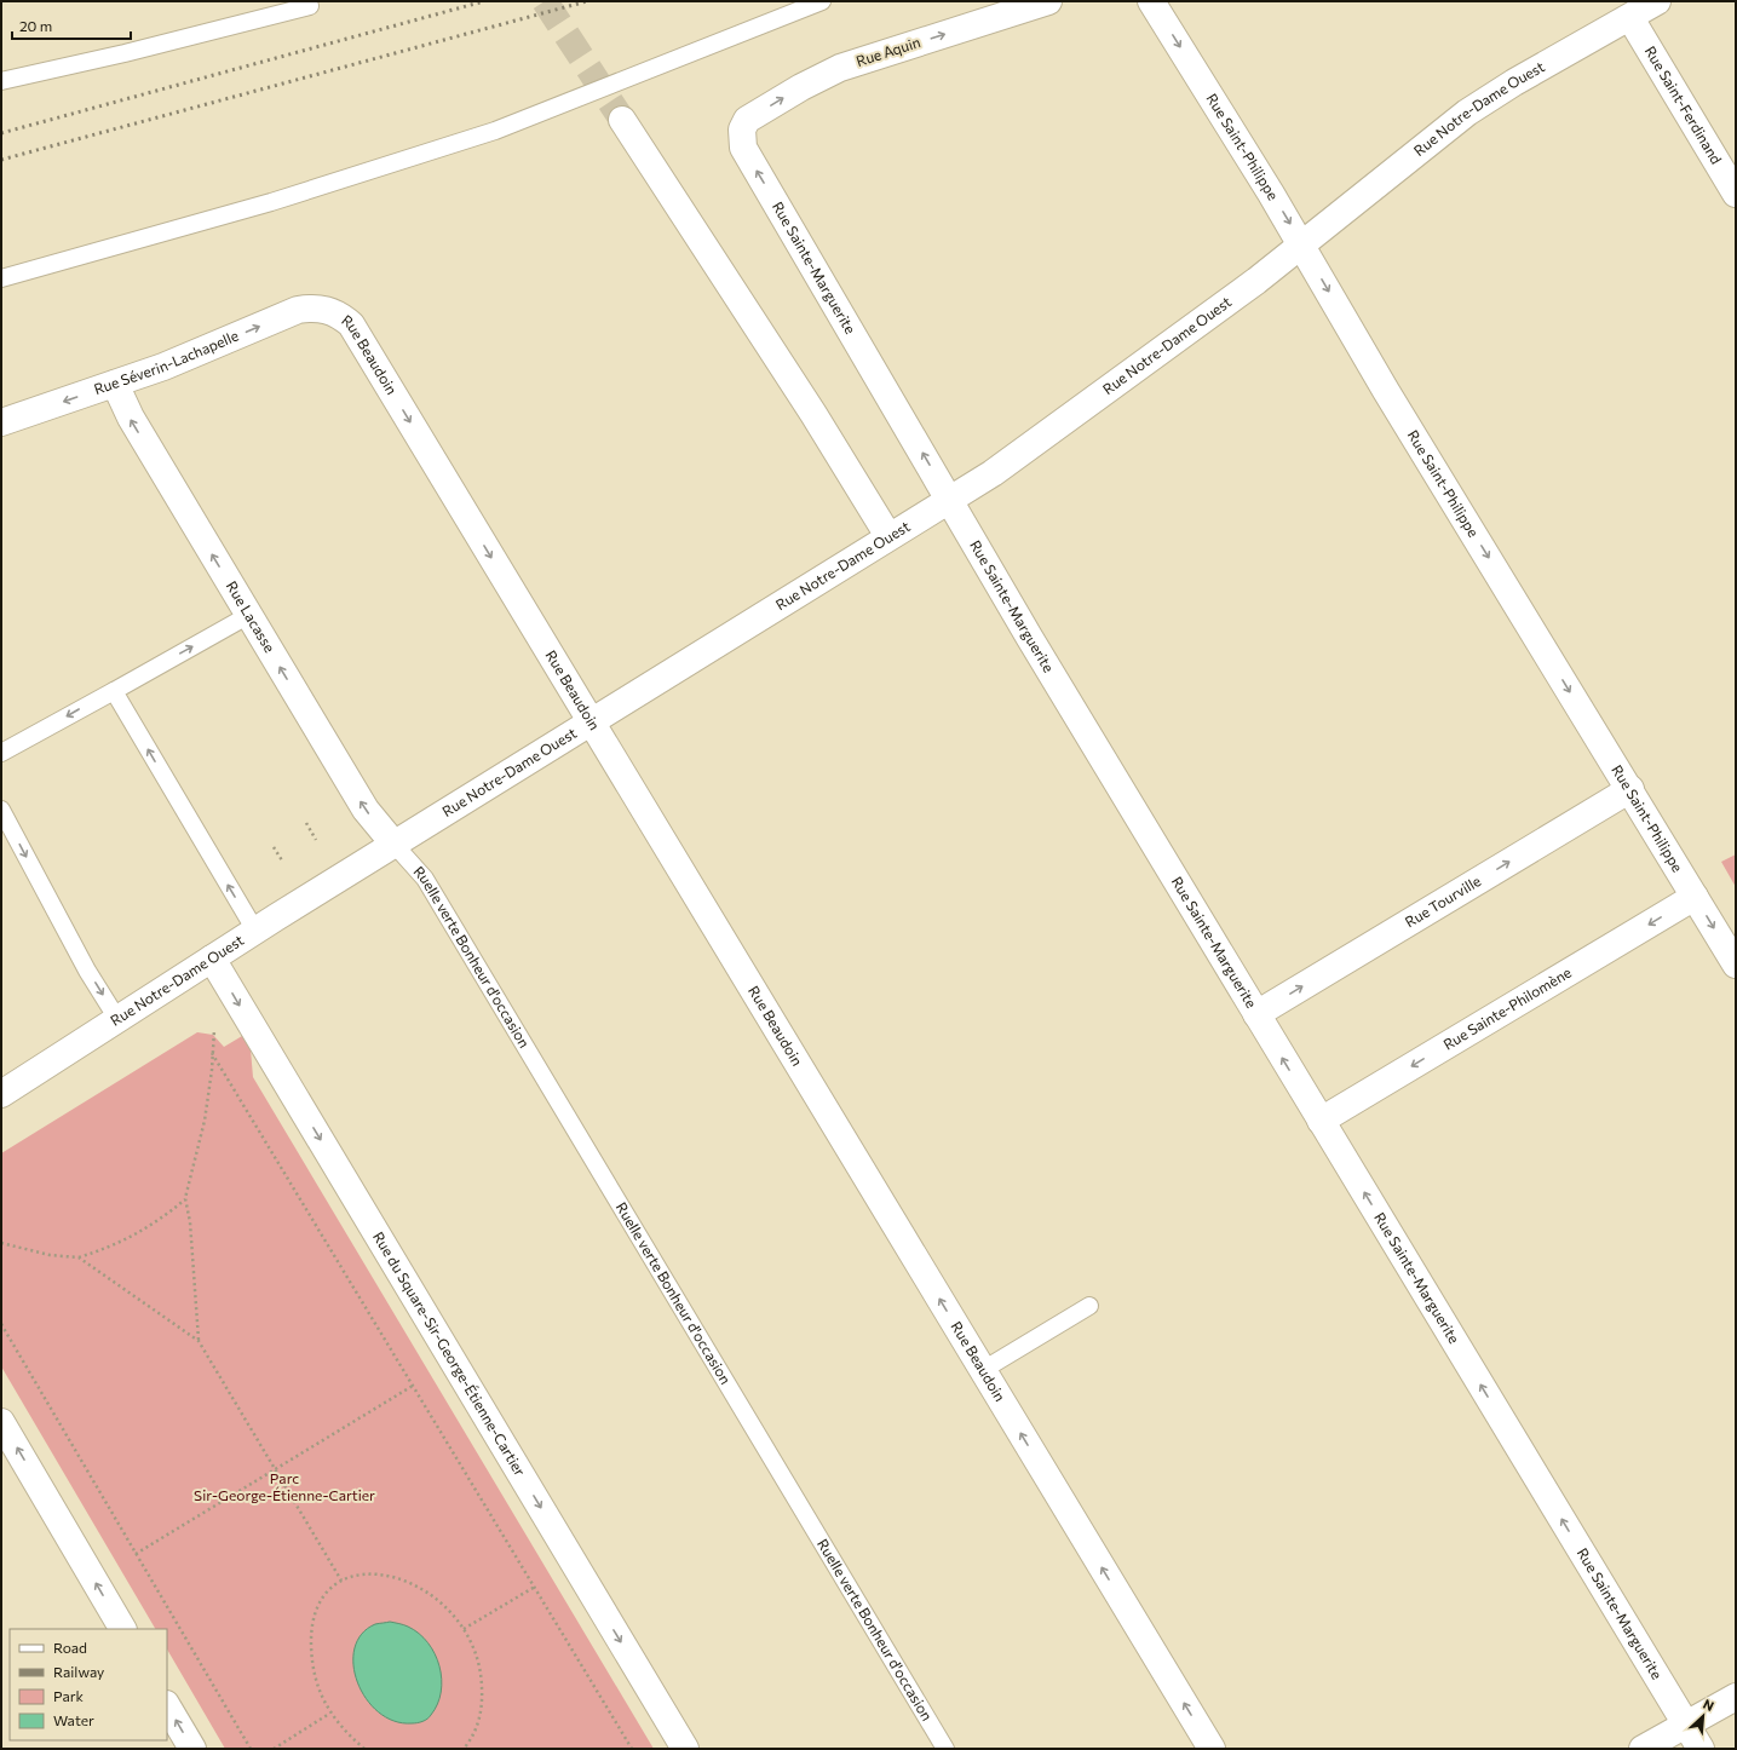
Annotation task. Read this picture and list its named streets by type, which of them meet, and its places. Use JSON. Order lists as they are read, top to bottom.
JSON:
{
  "streets": {
    "street": [
      "Rue Aquin",
      "Rue Saint-Ferdinand",
      "Rue Notre-Dame Ouest",
      "Rue Saint-Philippe",
      "Rue Sainte-Marguerite",
      "Rue Beaudoin",
      "Rue Séverin-Lachapelle",
      "Rue Lacasse",
      "Rue Tourville",
      "Rue Sainte-Philomène",
      "Rue du Square-Sir-George-Étienne-Cartier"
    ],
    "lane": ["Ruelle verte Bonheur d'occasion"]
  },
  "crossings": [
    ["Rue Aquin", "Rue Sainte-Marguerite"],
    ["Rue Saint-Ferdinand", "Rue Notre-Dame Ouest"],
    ["Rue Notre-Dame Ouest", "Rue Saint-Philippe"],
    ["Rue Notre-Dame Ouest", "Rue Sainte-Marguerite"],
    ["Rue Notre-Dame Ouest", "Rue Beaudoin"],
    ["Rue Notre-Dame Ouest", "Rue Lacasse"],
    ["Rue Notre-Dame Ouest", "Ruelle verte Bonheur d'occasion"],
    ["Rue Notre-Dame Ouest", "Rue du Square-Sir-George-Étienne-Cartier"],
    ["Rue Saint-Philippe", "Rue Tourville"],
    ["Rue Saint-Philippe", "Rue Sainte-Philomène"],
    ["Rue Sainte-Marguerite", "Rue Tourville"],
    ["Rue Sainte-Marguerite", "Rue Sainte-Philomène"],
    ["Rue Beaudoin", "Rue Séverin-Lachapelle"],
    ["Rue Séverin-Lachapelle", "Rue Lacasse"],
    ["Rue Lacasse", "Ruelle verte Bonheur d'occasion"]
  ],
  "one_way": [
    "Rue Aquin",
    "Rue Saint-Philippe",
    "Rue Lacasse",
    "Rue Tourville",
    "Rue Sainte-Philomène",
    "Rue du Square-Sir-George-Étienne-Cartier"
  ],
  "parks": ["Parc Sir-George-Étienne-Cartier"],
  "legend": [
    "Road",
    "Railway",
    "Park",
    "Water"
  ],
  "scale_bar": "20 m",
  "north": "top right"
}
